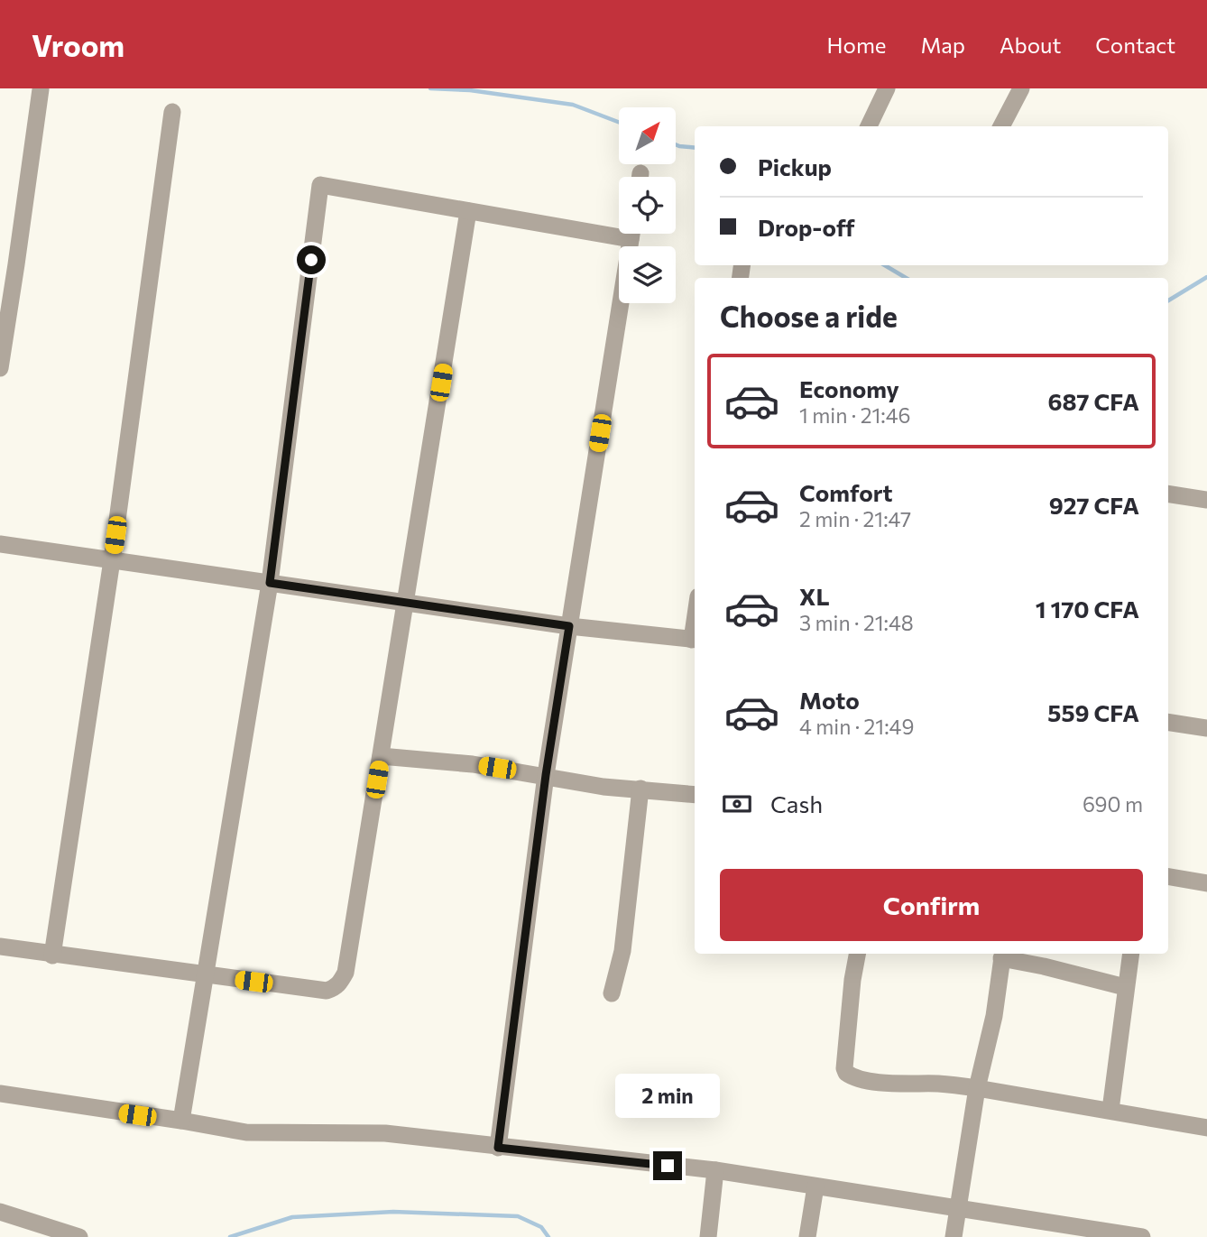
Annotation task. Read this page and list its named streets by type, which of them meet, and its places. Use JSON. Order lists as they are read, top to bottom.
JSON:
{
  "north": "top right",
  "page": {
    "header": "Vroom",
    "nav": [
      "Home",
      "Map",
      "About",
      "Contact"
    ],
    "banner": ["Pickup", "Drop-off"],
    "heading": "Choose a ride",
    "list": [
      {
        "name": "Economy",
        "note": "1 min · 21:46",
        "value": "687 CFA"
      },
      {
        "name": "Comfort",
        "note": "2 min · 21:47",
        "value": "927 CFA"
      },
      {
        "name": "XL",
        "note": "3 min · 21:48",
        "value": "1 170 CFA"
      },
      {
        "name": "Moto",
        "note": "4 min · 21:49",
        "value": "559 CFA"
      }
    ],
    "pay": ["Cash", "690 m"],
    "buttons": "Confirm",
    "bubble": "2 min"
  }
}
